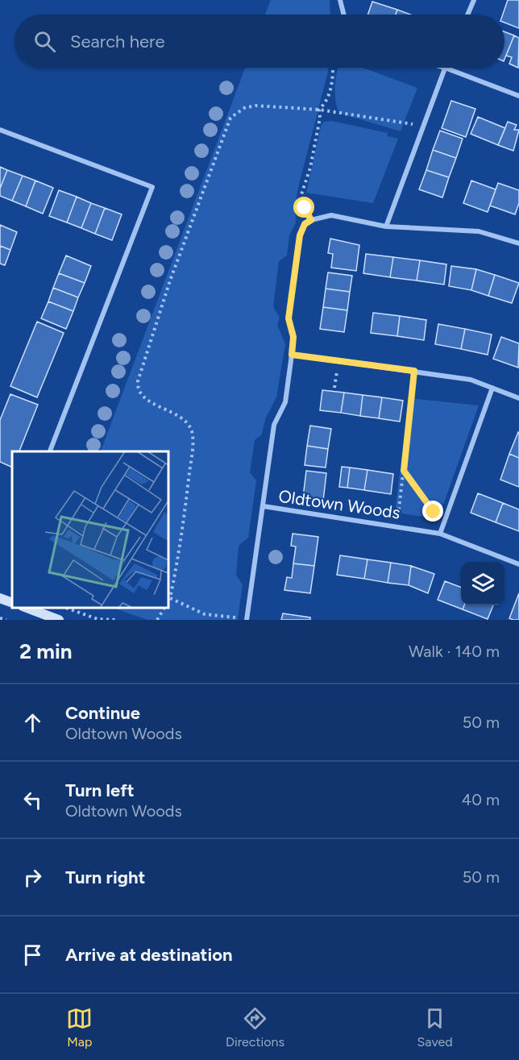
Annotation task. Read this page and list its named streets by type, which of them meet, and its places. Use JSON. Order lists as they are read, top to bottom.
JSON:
{
  "streets": {
    "street": ["Oldtown Woods"]
  },
  "page": {
    "search": "Search here",
    "heading": ["2 min", "Walk · 140 m"],
    "list": [
      ["Continue", "Oldtown Woods", "50 m"],
      ["Turn left", "Oldtown Woods", "40 m"],
      ["Turn right", "50 m"],
      "Arrive at destination"
    ],
    "nav": ["Map", "Directions", "Saved"]
  }
}
